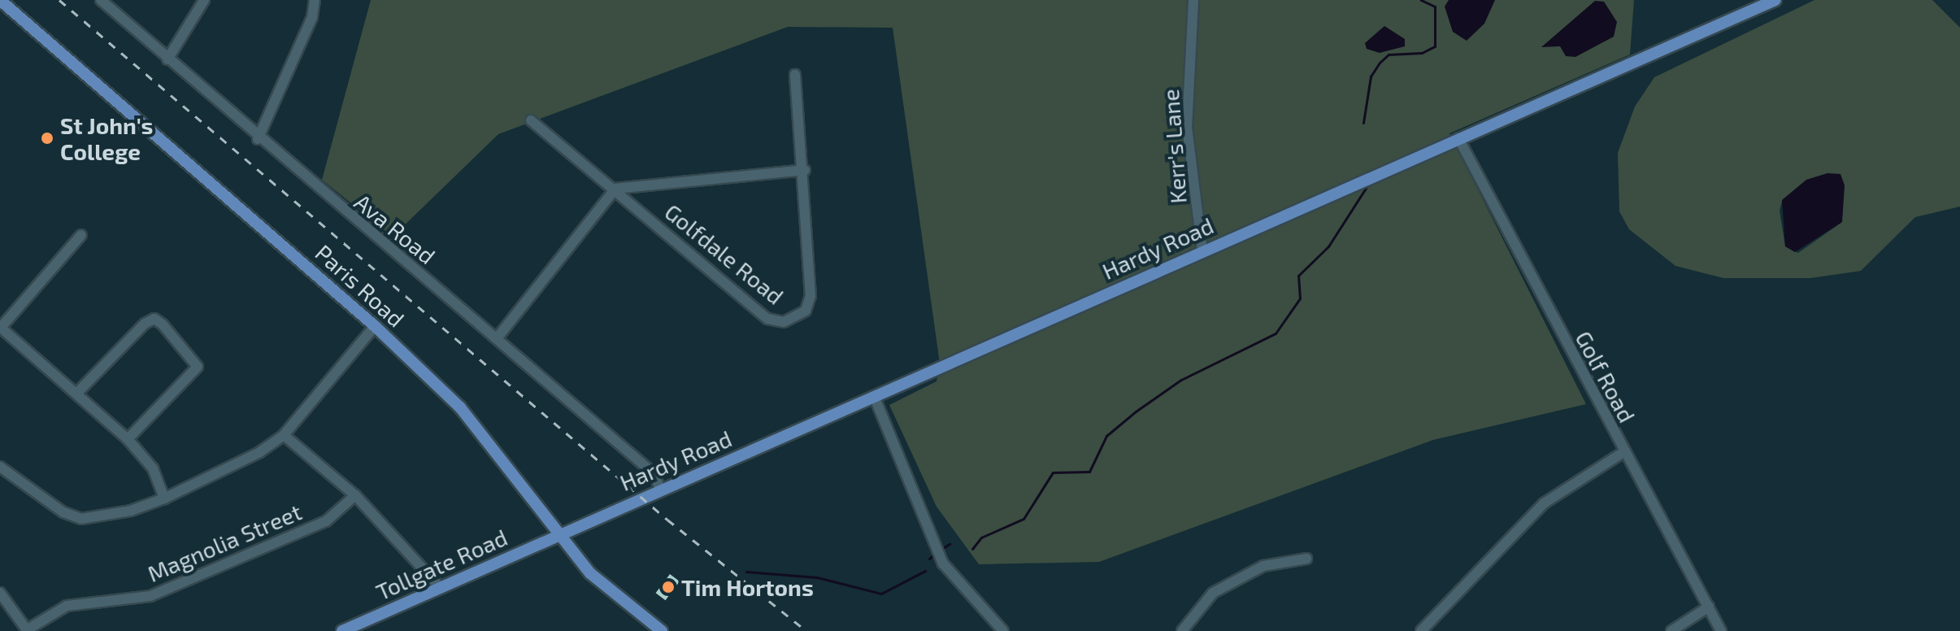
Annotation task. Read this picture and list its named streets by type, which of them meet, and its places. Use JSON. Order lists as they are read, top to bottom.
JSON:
{
  "streets": {
    "main road": ["Hardy Road", "Paris Road", "Tollgate Road"],
    "street": [
      "Kerr's Lane",
      "Ava Road",
      "Golfdale Road",
      "Golf Road",
      "Magnolia Street"
    ]
  },
  "crossings": [
    ["Kerr's Lane", "Hardy Road"],
    ["Ava Road", "Hardy Road"],
    ["Hardy Road", "Paris Road"],
    ["Hardy Road", "Golf Road"],
    ["Hardy Road", "Tollgate Road"],
    ["Paris Road", "Tollgate Road"]
  ],
  "places": ["St John's College", "Tim Hortons"]
}
